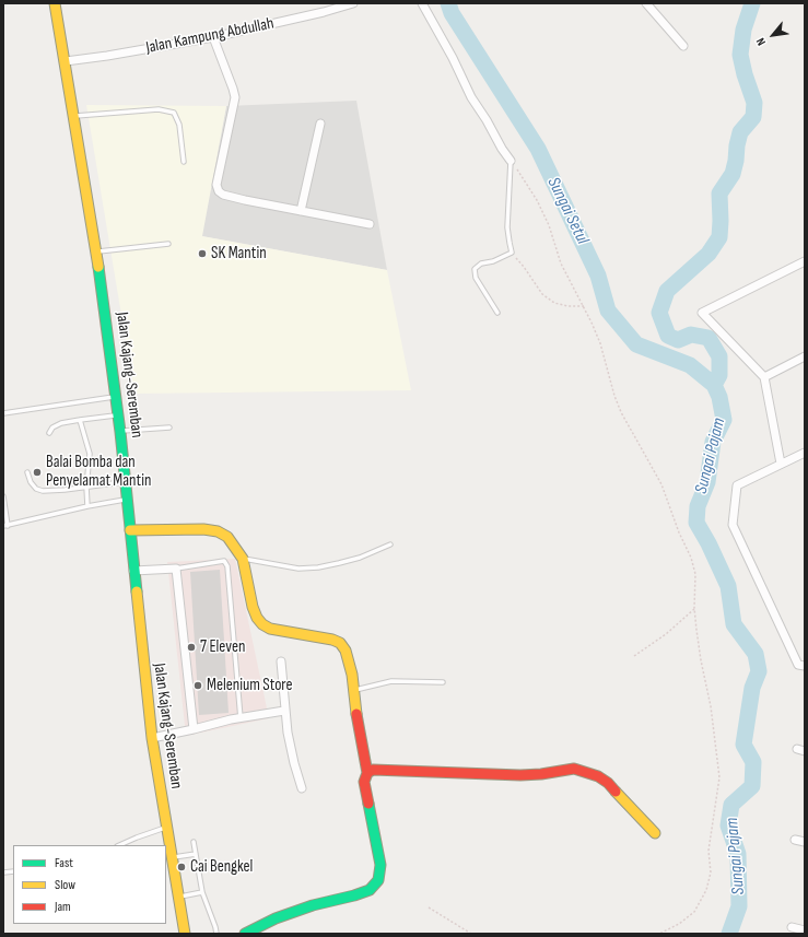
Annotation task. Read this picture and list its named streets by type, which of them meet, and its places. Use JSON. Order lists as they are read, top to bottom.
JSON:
{
  "streets": {
    "street": ["Jalan Kampung Abdullah", "Jalan Kajang-Seremban"]
  },
  "crossings": [
    ["Jalan Kampung Abdullah", "Jalan Kajang-Seremban"]
  ],
  "water": ["Sungai Setul", "Sungai Pajam"],
  "places": [
    "SK Mantin",
    "Balai Bomba dan Penyelamat Mantin",
    "7 Eleven",
    "Melenium Store",
    "Cai Bengkel"
  ],
  "legend": ["Fast", "Slow", "Jam"],
  "north": "bottom left"
}
